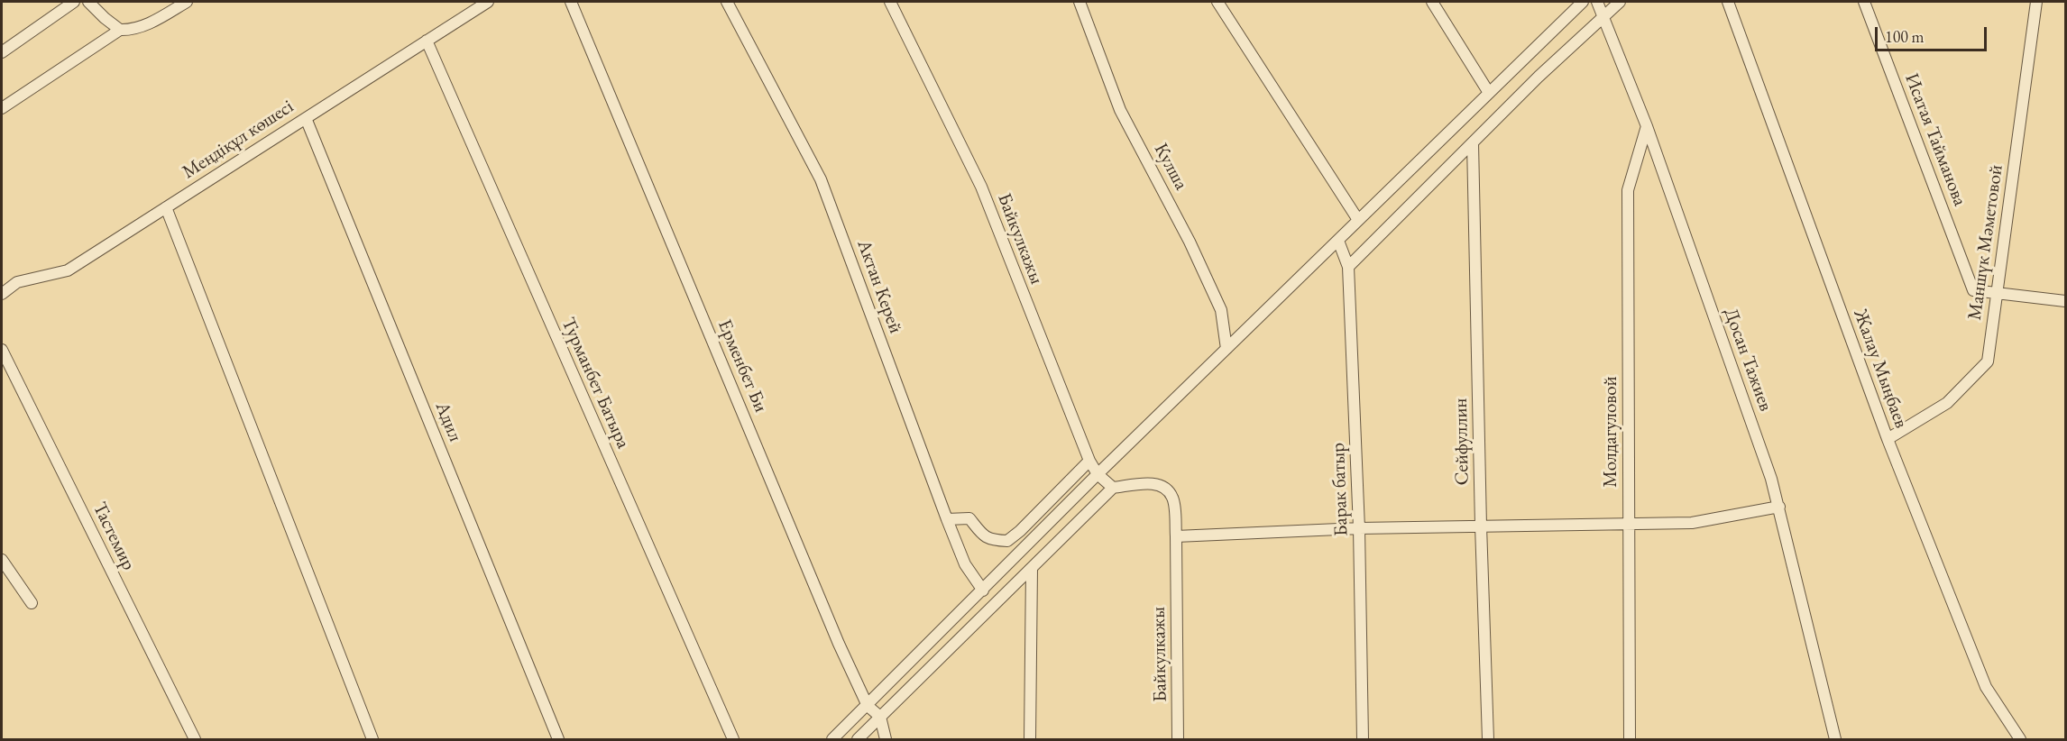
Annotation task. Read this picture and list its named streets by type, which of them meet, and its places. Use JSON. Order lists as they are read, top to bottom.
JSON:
{
  "streets": {
    "street": [
      "Меңдіқұл көшесі",
      "Исатая Тайманова",
      "Кулша",
      "Байкулкажы",
      "Маншүк Мәметовой",
      "Актан Керей",
      "Досан Тажиев",
      "Ерменбет Би",
      "Жалау Мыңбаев",
      "Турманбет Батыра",
      "Адил",
      "Молдагуловой",
      "Сейфуллин",
      "Барак батыр",
      "Тастемир"
    ]
  },
  "crossings": [
    ["Меңдіқұл көшесі", "Турманбет Батыра"],
    ["Меңдіқұл көшесі", "Адил"],
    ["Исатая Тайманова", "Маншүк Мәметовой"],
    ["Маншүк Мәметовой", "Жалау Мыңбаев"],
    ["Досан Тажиев", "Молдагуловой"]
  ],
  "scale_bar": "100 m"
}
